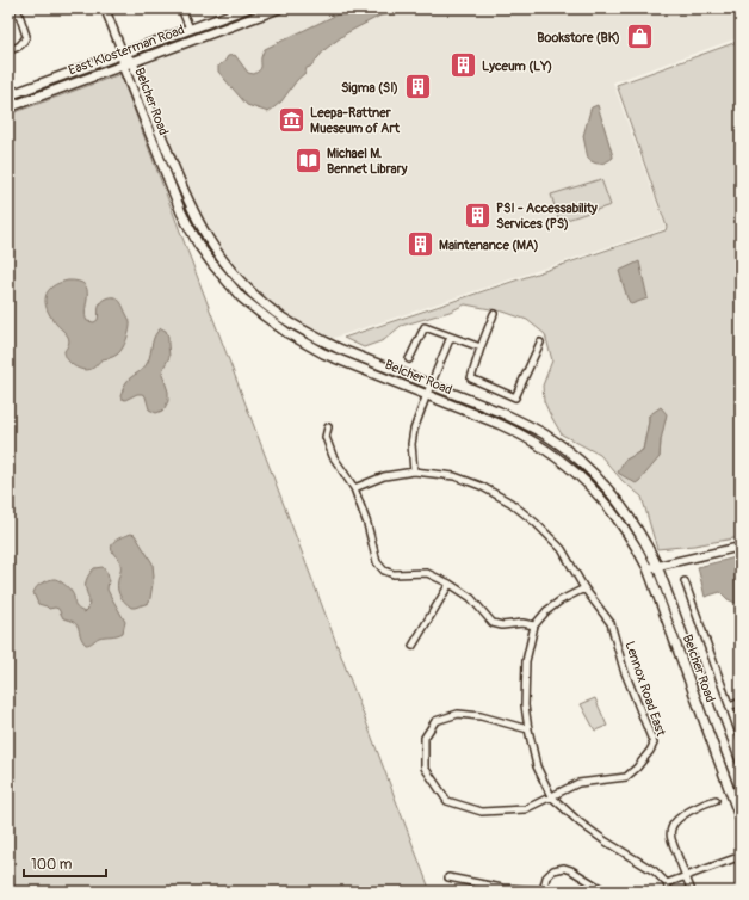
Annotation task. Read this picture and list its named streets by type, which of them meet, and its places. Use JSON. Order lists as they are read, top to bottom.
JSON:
{
  "streets": {
    "main road": ["East Klosterman Road", "Belcher Road"],
    "street": ["Lennox Road East"]
  },
  "crossings": [
    ["East Klosterman Road", "Belcher Road"]
  ],
  "places": {
    "shop": ["Bookstore (BK)"],
    "building": [
      "Lyceum (LY)",
      "Sigma (SI)",
      "PSI - Accessability Services (PS)",
      "Maintenance (MA)"
    ],
    "museum": ["Leepa-Rattner Mueseum of Art"],
    "library": ["Michael M. Bennet Library"]
  },
  "scale_bar": "100 m"
}
